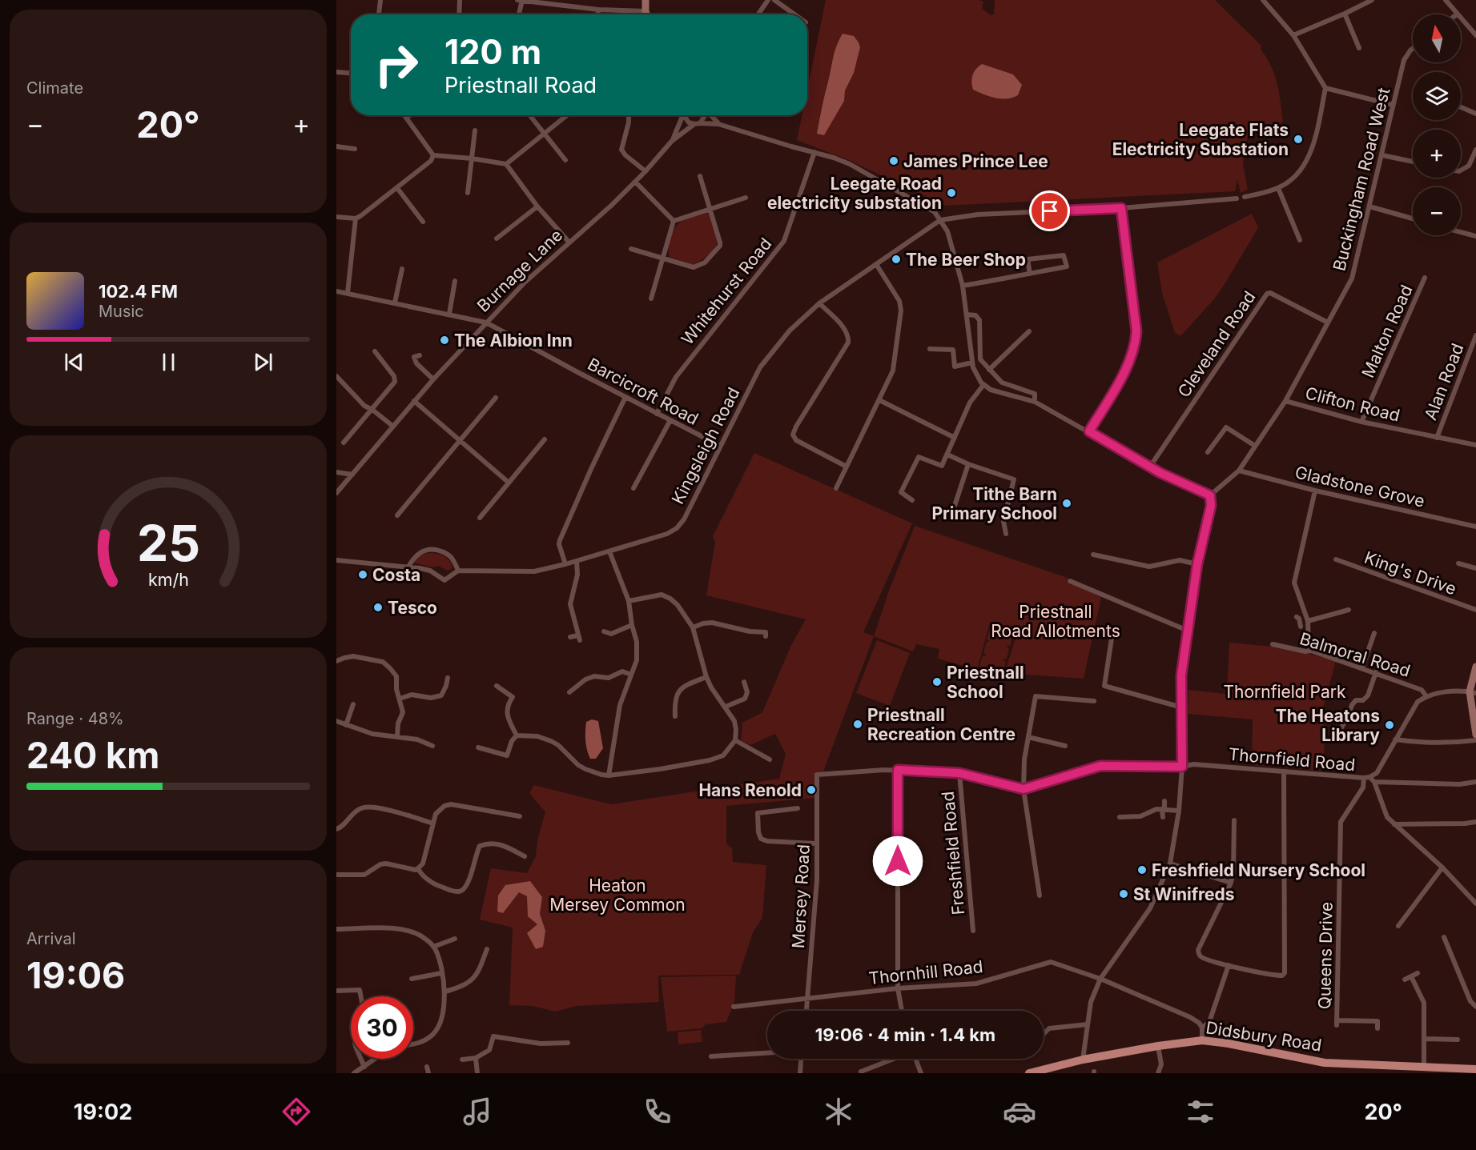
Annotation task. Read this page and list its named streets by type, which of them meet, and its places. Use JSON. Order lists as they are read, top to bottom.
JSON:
{
  "streets": {
    "main road": ["Didsbury Road"],
    "street": [
      "Buckingham Road West",
      "Burnage Lane",
      "Whitehurst Road",
      "Malton Road",
      "Cleveland Road",
      "Alan Road",
      "Barcicroft Road",
      "Clifton Road",
      "Kingsleigh Road",
      "Gladstone Grove",
      "King's Drive",
      "Balmoral Road",
      "Thornfield Road",
      "Freshfield Road",
      "Mersey Road",
      "Queens Drive",
      "Thornhill Road"
    ]
  },
  "crossings": [
    ["Buckingham Road West", "Cleveland Road"],
    ["Buckingham Road West", "Clifton Road"],
    ["Burnage Lane", "Barcicroft Road"],
    ["Whitehurst Road", "Barcicroft Road"],
    ["Malton Road", "Clifton Road"],
    ["Alan Road", "Clifton Road"],
    ["Barcicroft Road", "Kingsleigh Road"],
    ["Clifton Road", "Gladstone Grove"],
    ["Balmoral Road", "Thornfield Road"],
    ["Thornfield Road", "Queens Drive"],
    ["Mersey Road", "Thornhill Road"]
  ],
  "parks": ["Priestnall Road Allotments", "Thornfield Park", "Heaton Mersey Common"],
  "places": [
    "Leegate Flats Electricity Substation",
    "James Prince Lee",
    "Leegate Road electricity substation",
    "The Beer Shop",
    "The Albion Inn",
    "Tithe Barn Primary School",
    "Costa",
    "Tesco",
    "Priestnall School",
    "Priestnall Recreation Centre",
    "The Heatons Library",
    "Hans Renold",
    "Freshfield Nursery School",
    "St Winifreds"
  ],
  "north": "top",
  "page": {
    "tile": [
      "Climate",
      ["Range · 48%", "240 km"],
      ["Arrival", "19:06"]
    ],
    "map_buttons": ["+", "−"],
    "turn": ["120 m", "Priestnall Road"],
    "heat": ["−", "20°", "+"],
    "song": ["102.4 FM", "Music"],
    "limit": "30",
    "trip": "19:06 · 4 min · 1.4 km",
    "tabs": ["19:02", "20°"],
    "gauge": ["25", "km/h"]
  }
}
